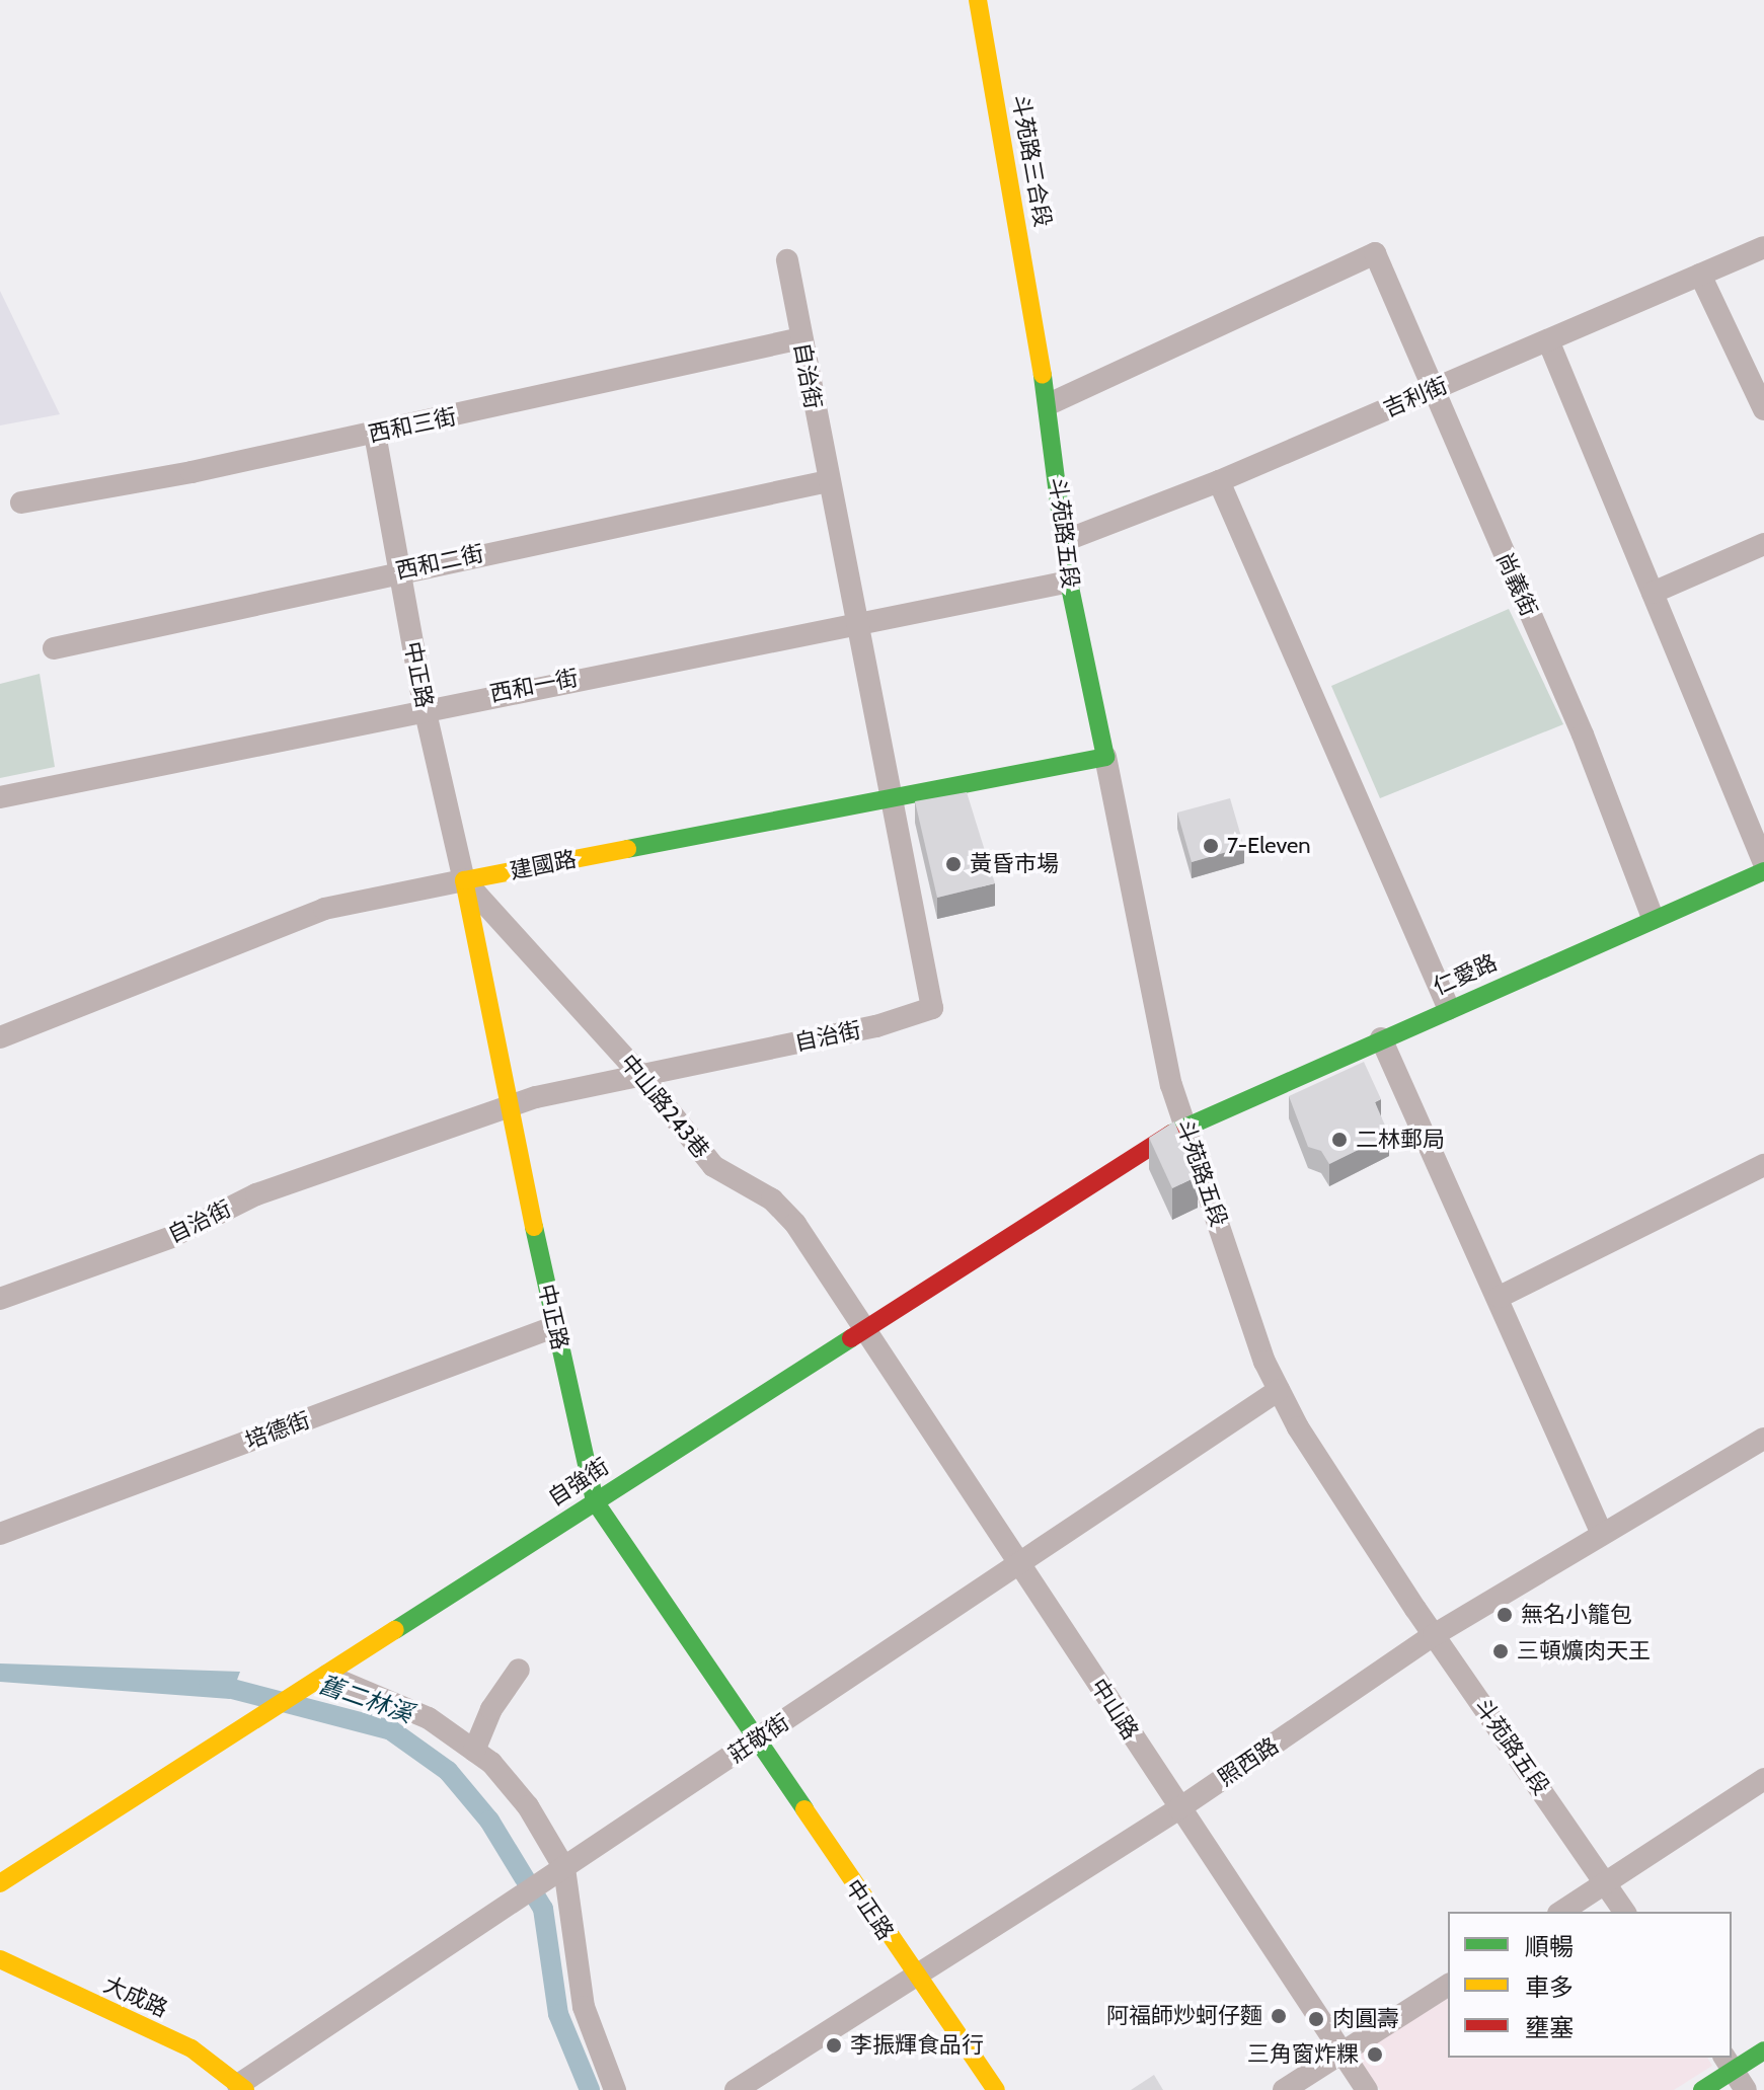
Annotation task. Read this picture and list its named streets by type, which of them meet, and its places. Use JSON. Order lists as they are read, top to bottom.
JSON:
{
  "streets": {
    "main road": [
      "斗苑路三合段",
      "斗苑路五段",
      "中正路",
      "建國路",
      "仁愛路",
      "自強街",
      "大成路"
    ],
    "street": [
      "自治街",
      "吉利街",
      "西和三街",
      "西和二街",
      "尚義街",
      "西和一街",
      "中山路243巷",
      "培德街",
      "中山路",
      "莊敬街",
      "照西路"
    ]
  },
  "crossings": [
    ["斗苑路三合段", "斗苑路五段"],
    ["自治街", "西和三街"],
    ["自治街", "西和二街"],
    ["自治街", "中正路"],
    ["自治街", "西和一街"],
    ["自治街", "建國路"],
    ["自治街", "中山路243巷"],
    ["吉利街", "斗苑路五段"],
    ["吉利街", "尚義街"],
    ["西和三街", "中正路"],
    ["斗苑路五段", "尚義街"],
    ["斗苑路五段", "西和一街"],
    ["斗苑路五段", "建國路"],
    ["斗苑路五段", "仁愛路"],
    ["斗苑路五段", "自強街"],
    ["斗苑路五段", "莊敬街"],
    ["斗苑路五段", "照西路"],
    ["西和二街", "中正路"],
    ["尚義街", "仁愛路"],
    ["中正路", "西和一街"],
    ["中正路", "建國路"],
    ["中正路", "中山路243巷"],
    ["中正路", "培德街"],
    ["中正路", "自強街"],
    ["中正路", "莊敬街"],
    ["中正路", "照西路"],
    ["建國路", "中山路243巷"],
    ["仁愛路", "自強街"],
    ["中山路243巷", "自強街"],
    ["中山路243巷", "中山路"],
    ["自強街", "中山路"],
    ["中山路", "莊敬街"],
    ["中山路", "照西路"],
    ["莊敬街", "大成路"]
  ],
  "water": ["舊二林溪"],
  "places": [
    "7-Eleven",
    "黃昏市場",
    "二林郵局",
    "無名小籠包",
    "三頓爌肉天王",
    "阿福師炒蚵仔麵",
    "肉圓壽",
    "李振輝食品行",
    "三角窗炸粿"
  ],
  "legend": ["順暢", "車多", "壅塞"]
}
